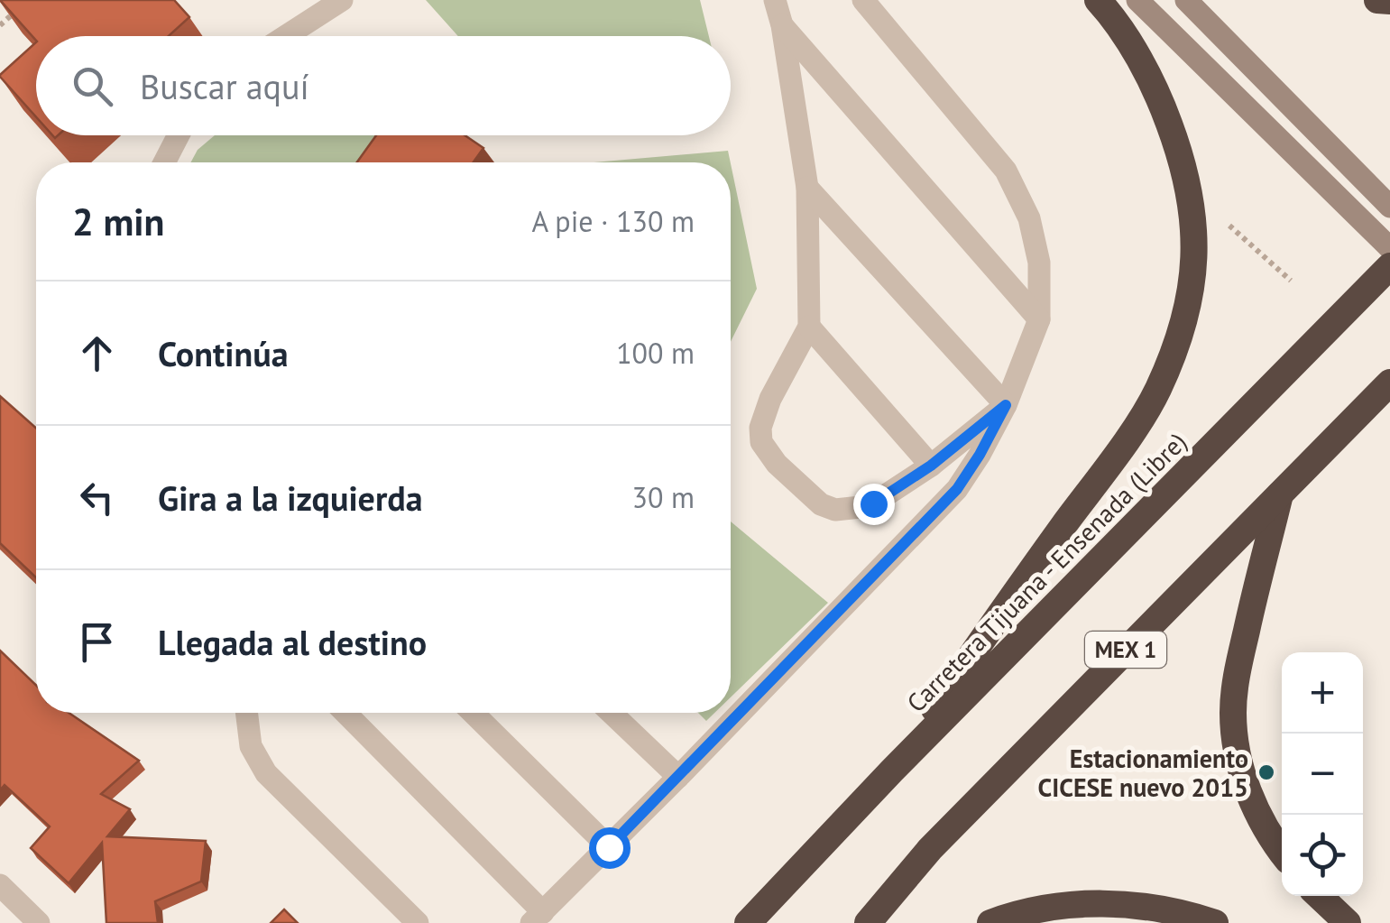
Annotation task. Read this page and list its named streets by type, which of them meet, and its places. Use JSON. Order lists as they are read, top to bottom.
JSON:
{
  "streets": {
    "highway": ["Carretera Tijuana - Ensenada (Libre)", "MEX 1"]
  },
  "places": ["Estacionamiento CICESE nuevo 2015"],
  "page": {
    "search": "Buscar aquí",
    "heading": ["2 min", "A pie · 130 m"],
    "list": [
      ["Continúa", "100 m"],
      ["Gira a la izquierda", "30 m"],
      "Llegada al destino"
    ],
    "map_buttons": ["+", "−"]
  }
}
